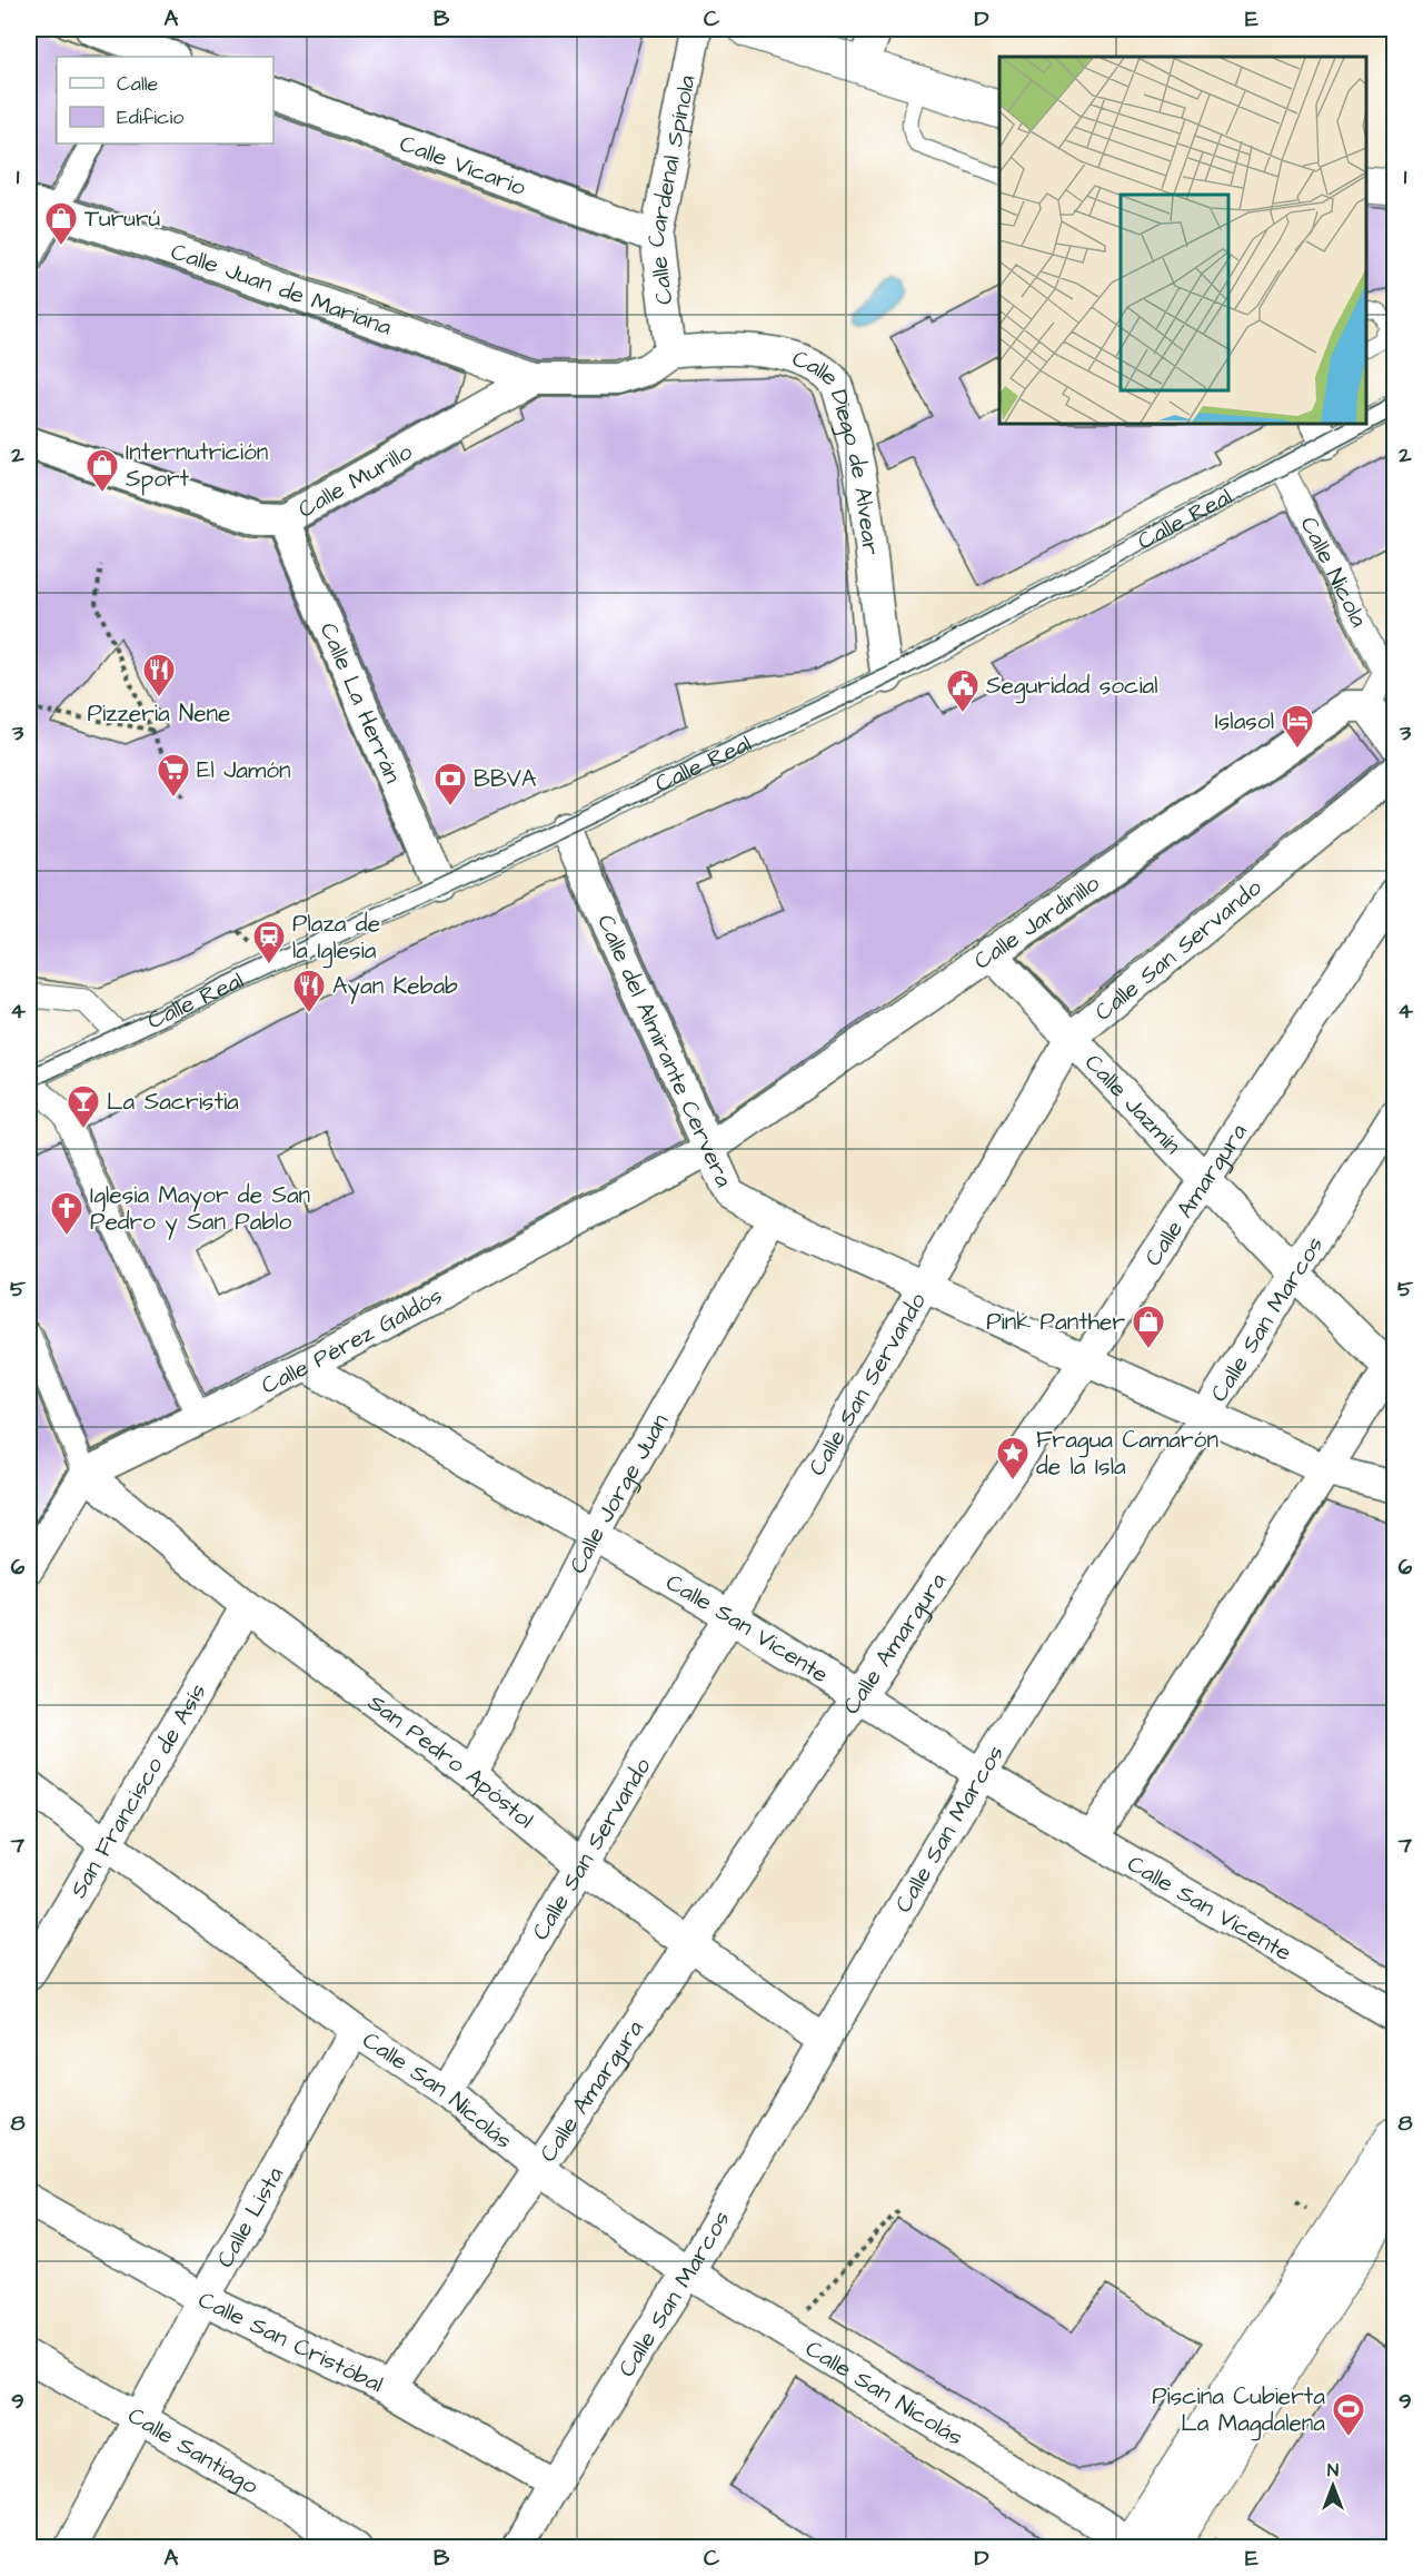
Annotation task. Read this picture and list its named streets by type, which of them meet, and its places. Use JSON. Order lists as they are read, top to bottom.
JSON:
{
  "streets": {
    "street": [
      "Calle Vicario",
      "Calle Cardenal Spínola",
      "Calle Juan de Mariana",
      "Calle Diego de Alvear",
      "Calle Murillo",
      "Calle Real",
      "Calle Nicola",
      "Calle La Herrán",
      "Calle Jardinillo",
      "Calle San Servando",
      "Calle del Almirante Cervera",
      "Calle Jazmín",
      "Calle Amargura",
      "Calle San Marcos",
      "Calle Pérez Galdós",
      "Calle Jorge Juan",
      "Calle San Vicente",
      "San Pedro Apóstol",
      "San Francisco de Asís",
      "Calle San Nicolás",
      "Calle Lista",
      "Calle San Cristóbal",
      "Calle Santiago"
    ]
  },
  "crossings": [
    ["Calle Vicario", "Calle Cardenal Spínola"],
    ["Calle Cardenal Spínola", "Calle Diego de Alvear"],
    ["Calle Cardenal Spínola", "Calle Murillo"],
    ["Calle Juan de Mariana", "Calle Murillo"],
    ["Calle Diego de Alvear", "Calle Murillo"],
    ["Calle Diego de Alvear", "Calle Real"],
    ["Calle Murillo", "Calle La Herrán"],
    ["Calle Real", "Calle Nicola"],
    ["Calle Real", "Calle La Herrán"],
    ["Calle Real", "Calle del Almirante Cervera"],
    ["Calle Nicola", "Calle Jardinillo"],
    ["Calle Jardinillo", "Calle del Almirante Cervera"],
    ["Calle Jardinillo", "Calle Jazmín"],
    ["Calle Jardinillo", "Calle Pérez Galdós"],
    ["Calle San Servando", "Calle del Almirante Cervera"],
    ["Calle San Servando", "Calle Jazmín"],
    ["Calle San Servando", "Calle San Vicente"],
    ["Calle San Servando", "San Pedro Apóstol"],
    ["Calle San Servando", "Calle San Nicolás"],
    ["Calle del Almirante Cervera", "Calle Jazmín"],
    ["Calle del Almirante Cervera", "Calle Amargura"],
    ["Calle del Almirante Cervera", "Calle San Marcos"],
    ["Calle del Almirante Cervera", "Calle Pérez Galdós"],
    ["Calle del Almirante Cervera", "Calle Jorge Juan"],
    ["Calle Jazmín", "Calle Amargura"],
    ["Calle Jazmín", "Calle San Marcos"],
    ["Calle Jazmín", "Calle San Vicente"],
    ["Calle Amargura", "Calle San Vicente"],
    ["Calle Amargura", "San Pedro Apóstol"],
    ["Calle Amargura", "Calle San Nicolás"],
    ["Calle Amargura", "Calle San Cristóbal"],
    ["Calle San Marcos", "Calle San Vicente"],
    ["Calle San Marcos", "San Pedro Apóstol"],
    ["Calle San Marcos", "Calle San Nicolás"],
    ["Calle San Marcos", "Calle San Cristóbal"],
    ["Calle Pérez Galdós", "Calle San Vicente"],
    ["Calle Pérez Galdós", "San Pedro Apóstol"],
    ["Calle Jorge Juan", "Calle San Vicente"],
    ["Calle Jorge Juan", "San Pedro Apóstol"],
    ["San Pedro Apóstol", "San Francisco de Asís"],
    ["San Francisco de Asís", "Calle San Nicolás"],
    ["Calle San Nicolás", "Calle Lista"],
    ["Calle Lista", "Calle San Cristóbal"],
    ["Calle Lista", "Calle Santiago"]
  ],
  "places": {
    "shop": ["Tururú", "Internutrición Sport", "Pink Panther"],
    "restaurant": ["Pizzeria Nene", "Ayan Kebab"],
    "public building": ["Seguridad social"],
    "hotel": ["Islasol"],
    "supermarket": ["El Jamón"],
    "bank": ["BBVA"],
    "station": ["Plaza de la Iglesia"],
    "bar": ["La Sacristia"],
    "church": ["Iglesia Mayor de San Pedro y San Pablo"],
    "place": ["Fragua Camarón de la Isla"],
    "sports": ["Piscina Cubierta La Magdalena"]
  },
  "legend": ["Calle", "Edificio"],
  "north": "top",
  "grid": {
    "columns": [
      "A",
      "B",
      "C",
      "D",
      "E"
    ],
    "rows": [
      "1",
      "2",
      "3",
      "4",
      "5",
      "6",
      "7",
      "8",
      "9"
    ]
  }
}
